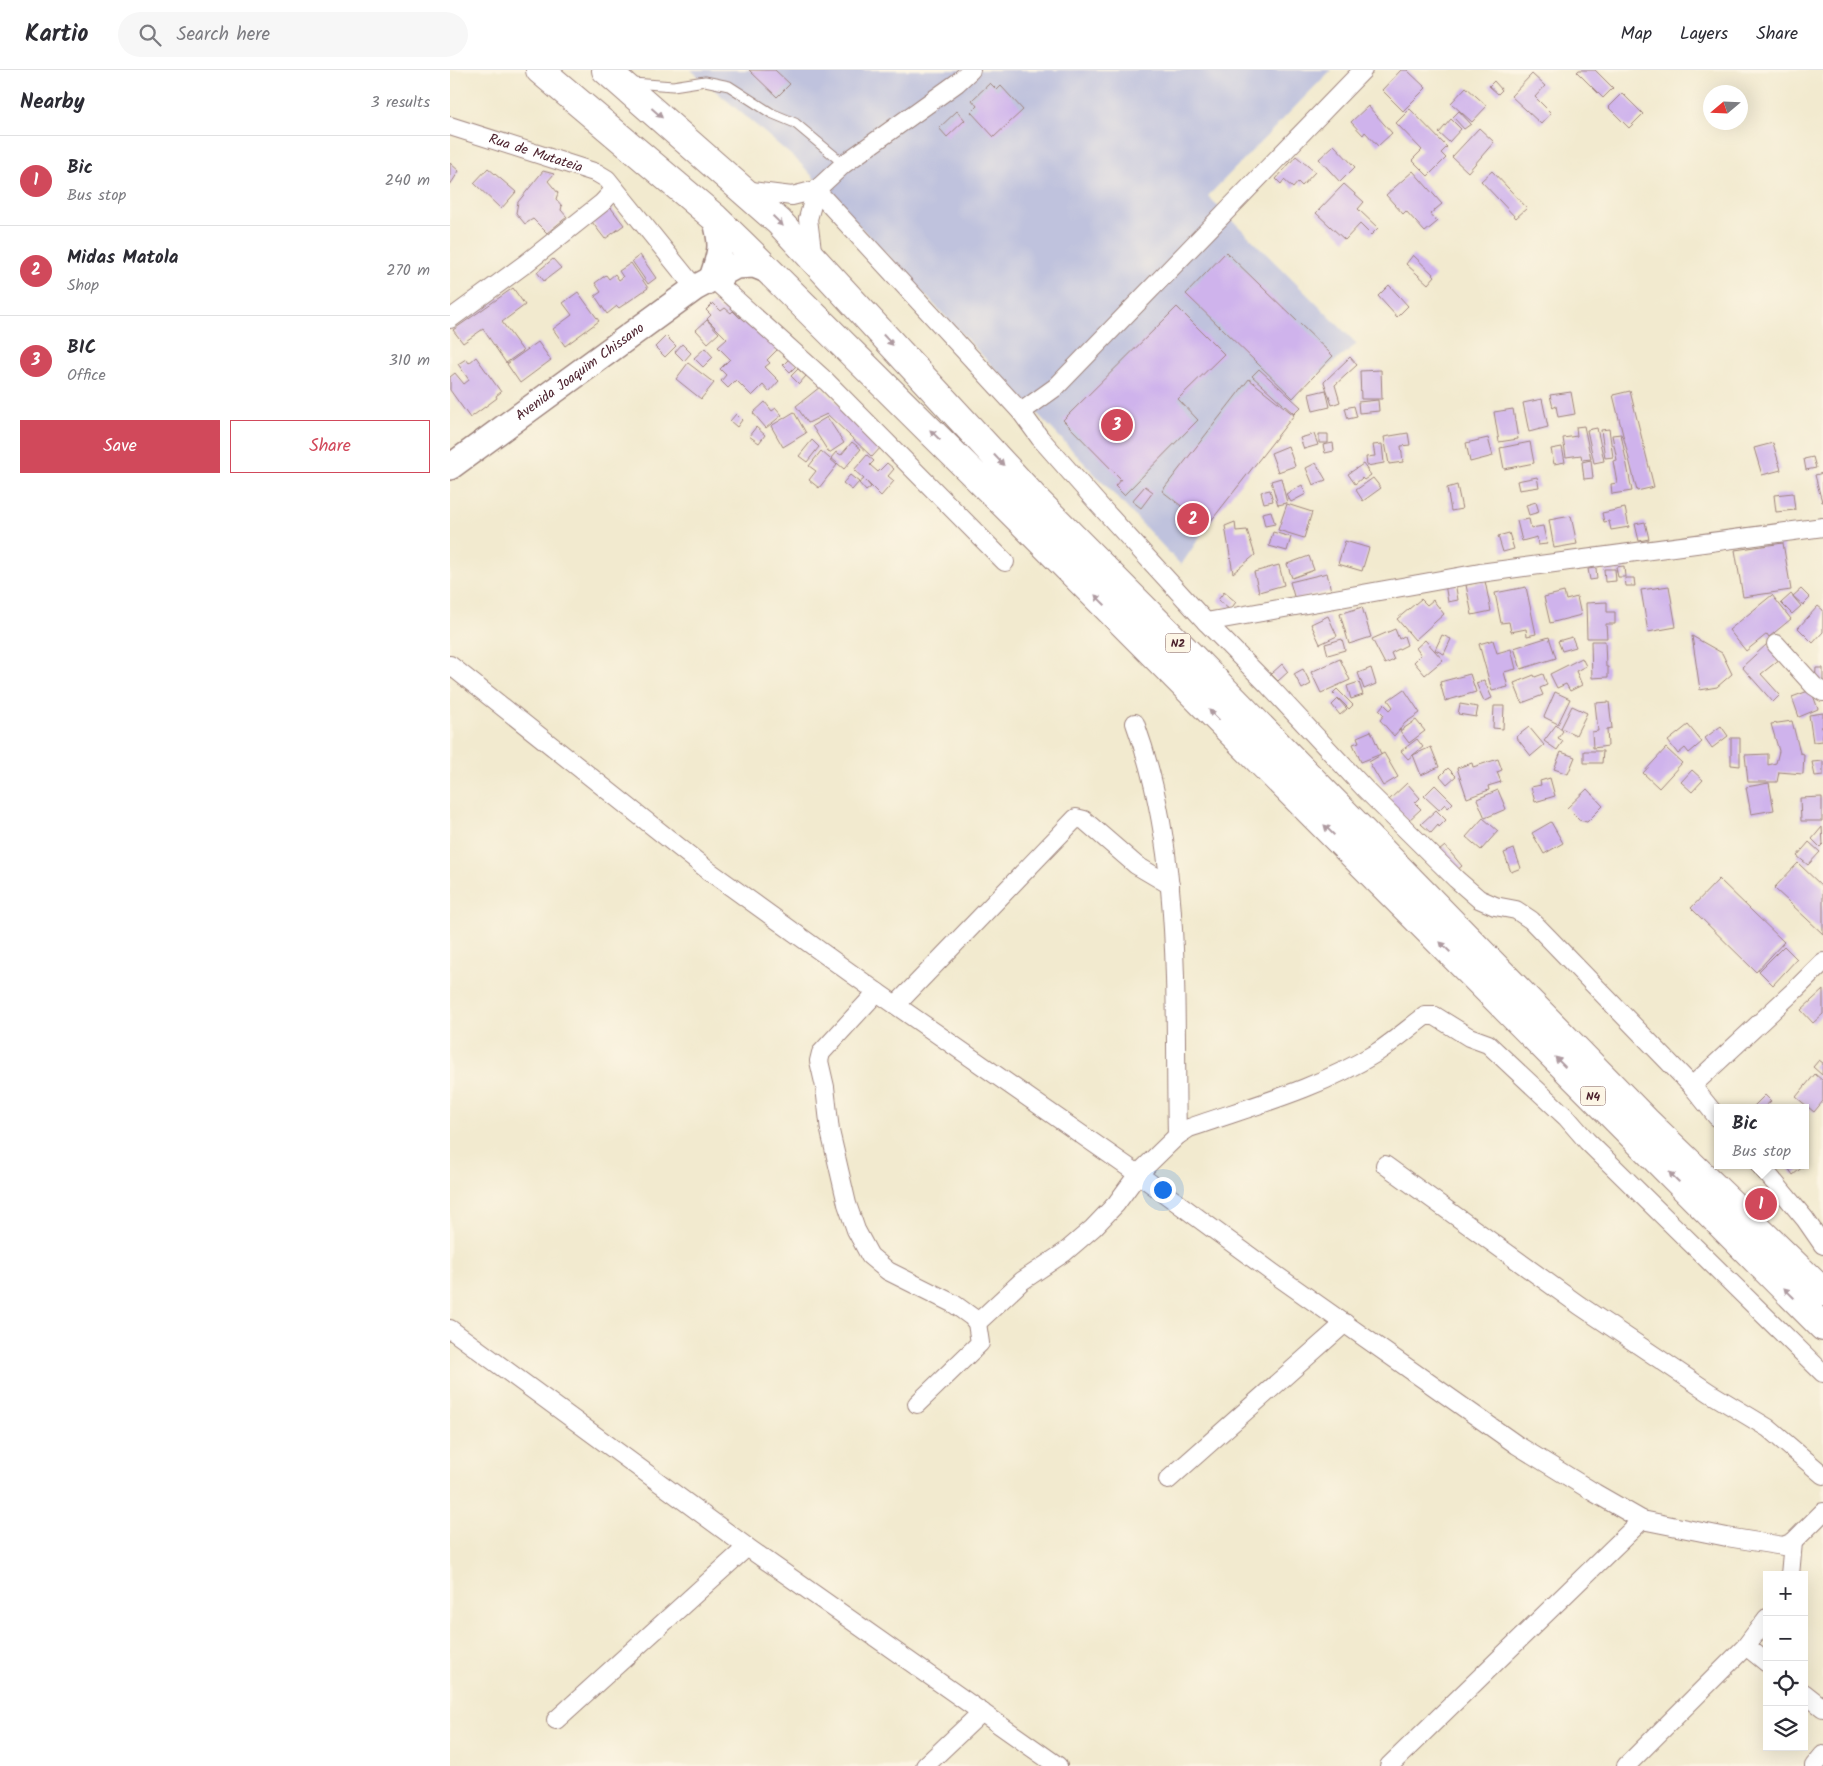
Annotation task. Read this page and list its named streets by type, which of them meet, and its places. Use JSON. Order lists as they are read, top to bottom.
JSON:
{
  "streets": {
    "highway": ["N2", "N4"],
    "street": ["Rua de Mutateia", "Avenida Joaquim Chissano"]
  },
  "crossings": [
    ["Rua de Mutateia", "Avenida Joaquim Chissano"],
    ["Avenida Joaquim Chissano", "N2"],
    ["N2", "N4"]
  ],
  "north": "left",
  "page": {
    "header": "Kartio",
    "search": "Search here",
    "nav": ["Map", "Layers", "Share"],
    "heading": ["Nearby", "3 results"],
    "list": [
      {
        "mark": "1",
        "name": "Bic",
        "note": "Bus stop",
        "value": "240 m"
      },
      {
        "mark": "2",
        "name": "Midas Matola",
        "note": "Shop",
        "value": "270 m"
      },
      {
        "mark": "3",
        "name": "BIC",
        "note": "Office",
        "value": "310 m"
      }
    ],
    "buttons": ["Save", "Share"],
    "pins": ["3", "2", "1"],
    "popup": ["Bic", "Bus stop"],
    "map_buttons": ["+", "−"]
  }
}
